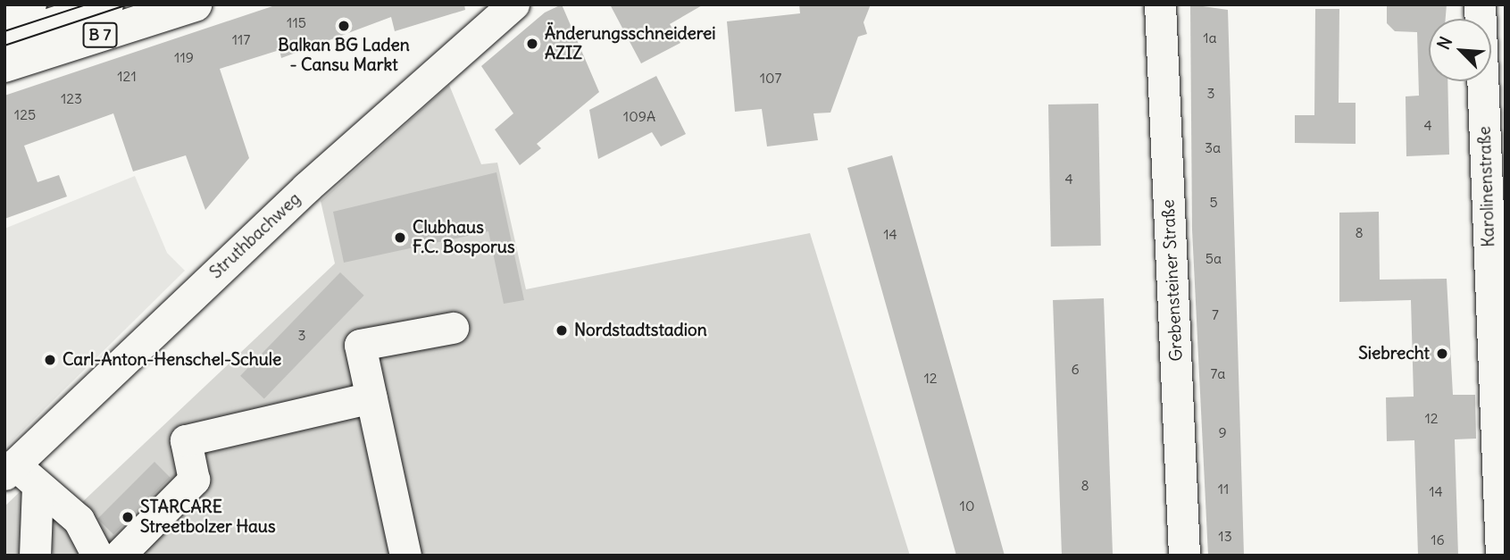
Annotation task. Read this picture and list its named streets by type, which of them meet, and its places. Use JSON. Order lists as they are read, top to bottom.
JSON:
{
  "streets": {
    "main road": ["B 7"],
    "street": ["Karolinenstraße", "Struthbachweg", "Grebensteiner Straße"]
  },
  "places": [
    "Balkan BG Laden - Cansu Markt",
    "Änderungsschneiderei AZIZ",
    "Clubhaus F.C. Bosporus",
    "Nordstadtstadion",
    "Siebrecht",
    "Carl-Anton-Henschel-Schule",
    "STARCARE Streetbolzer Haus"
  ],
  "house_numbers": [
    "115",
    "1a",
    "117",
    "119",
    "121",
    "107",
    "3",
    "123",
    "125",
    "109A",
    "4",
    "3a",
    "4",
    "5",
    "8",
    "14",
    "5a",
    "7",
    "3",
    "6",
    "7a",
    "12",
    "12",
    "9",
    "8",
    "11",
    "14",
    "10",
    "13",
    "16"
  ],
  "north": "top left"
}
